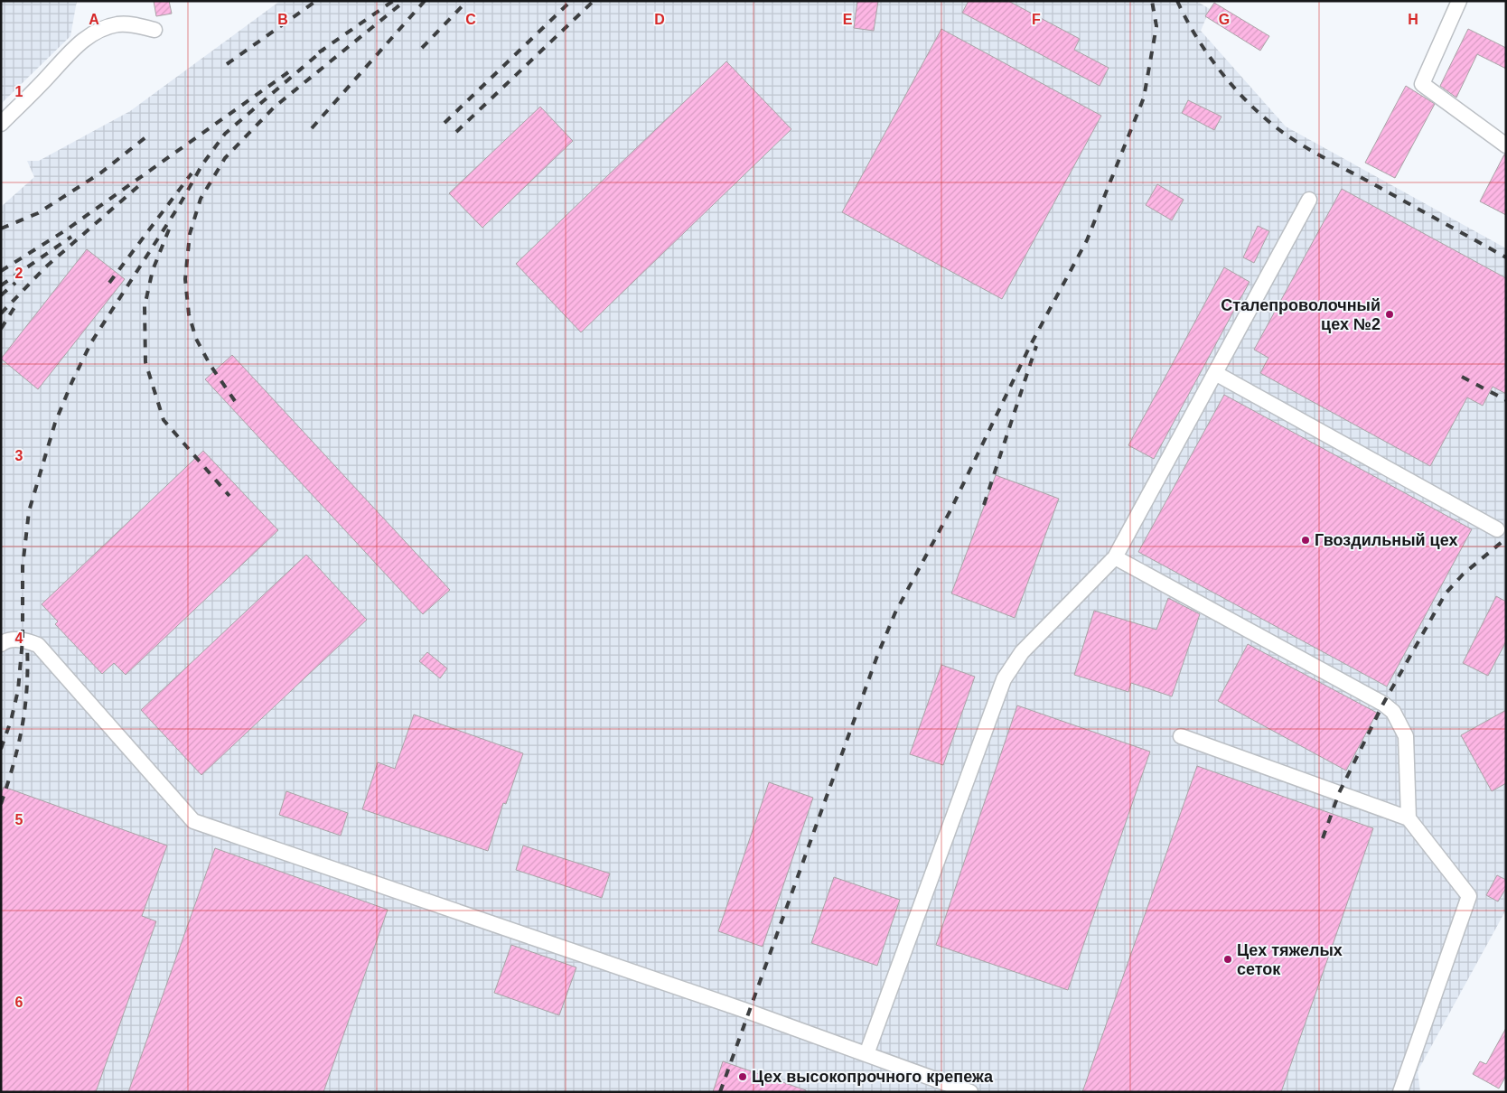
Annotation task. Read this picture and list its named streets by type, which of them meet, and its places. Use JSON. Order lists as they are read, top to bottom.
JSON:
{
  "places": [
    "Сталепроволочный цех №2",
    "Гвоздильный цех",
    "Цех тяжелых сеток",
    "Цех высокопрочного крепежа"
  ],
  "grid": {
    "columns": [
      "A",
      "B",
      "C",
      "D",
      "E",
      "F",
      "G",
      "H"
    ],
    "rows": [
      "1",
      "2",
      "3",
      "4",
      "5",
      "6"
    ]
  }
}
